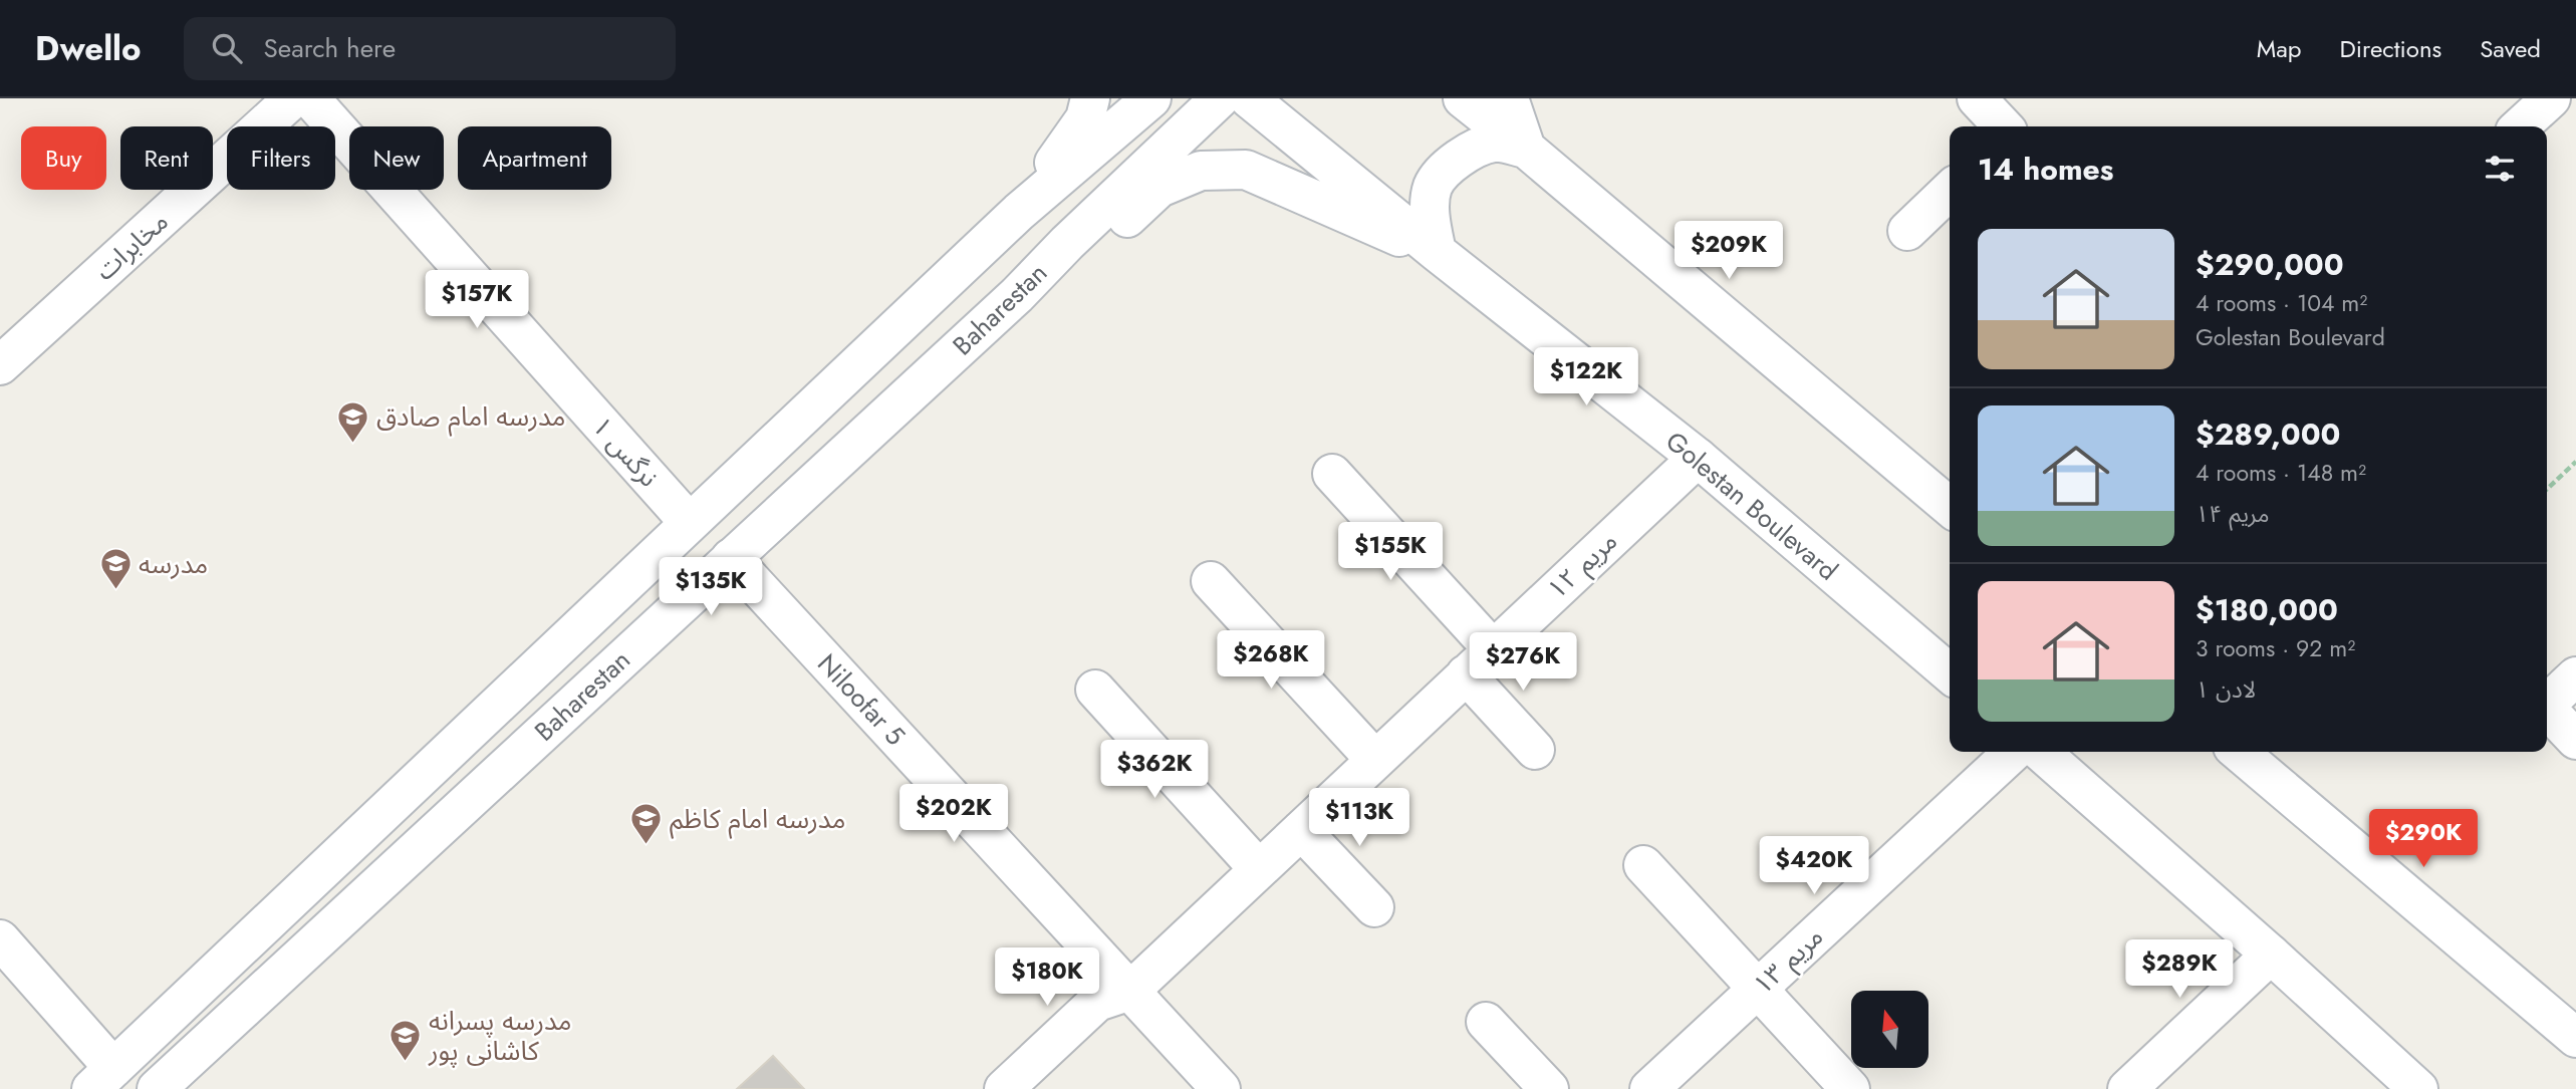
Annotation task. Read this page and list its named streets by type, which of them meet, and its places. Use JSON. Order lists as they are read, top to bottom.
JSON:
{
  "streets": {
    "main road": [
      "مخابرات",
      "Baharestan",
      "نرگس ۱",
      "Golestan Boulevard",
      "مریم ۱۲",
      "Niloofar 5",
      "مریم ۱۳"
    ]
  },
  "crossings": [
    ["Baharestan", "نرگس ۱"],
    ["Baharestan", "Niloofar 5"],
    ["Golestan Boulevard", "مریم ۱۲"],
    ["مریم ۱۲", "Niloofar 5"]
  ],
  "places": {
    "school or university": [
      "مدرسه امام صادق",
      "مدرسه",
      "مدرسه امام کاظم",
      "مدرسه پسرانه کاشانی پور"
    ]
  },
  "north": "top",
  "page": {
    "header": "Dwello",
    "search": "Search here",
    "nav": ["Map", "Directions", "Saved"],
    "chip": [
      "Buy",
      "Rent",
      "Filters",
      "New",
      "Apartment"
    ],
    "heading": "14 homes",
    "list": [
      {
        "name": "$290,000",
        "note": "4 rooms · 104 m² · Golestan Boulevard"
      },
      {
        "name": "$289,000",
        "note": "4 rooms · 148 m² · مریم ۱۴"
      },
      {
        "name": "$180,000",
        "note": "3 rooms · 92 m² · لادن ۱"
      }
    ],
    "price": [
      "$209K",
      "$157K",
      "$122K",
      "$155K",
      "$135K",
      "$268K",
      "$276K",
      "$362K",
      "$202K",
      "$113K",
      "$290K",
      "$420K",
      "$289K",
      "$180K"
    ]
  }
}
